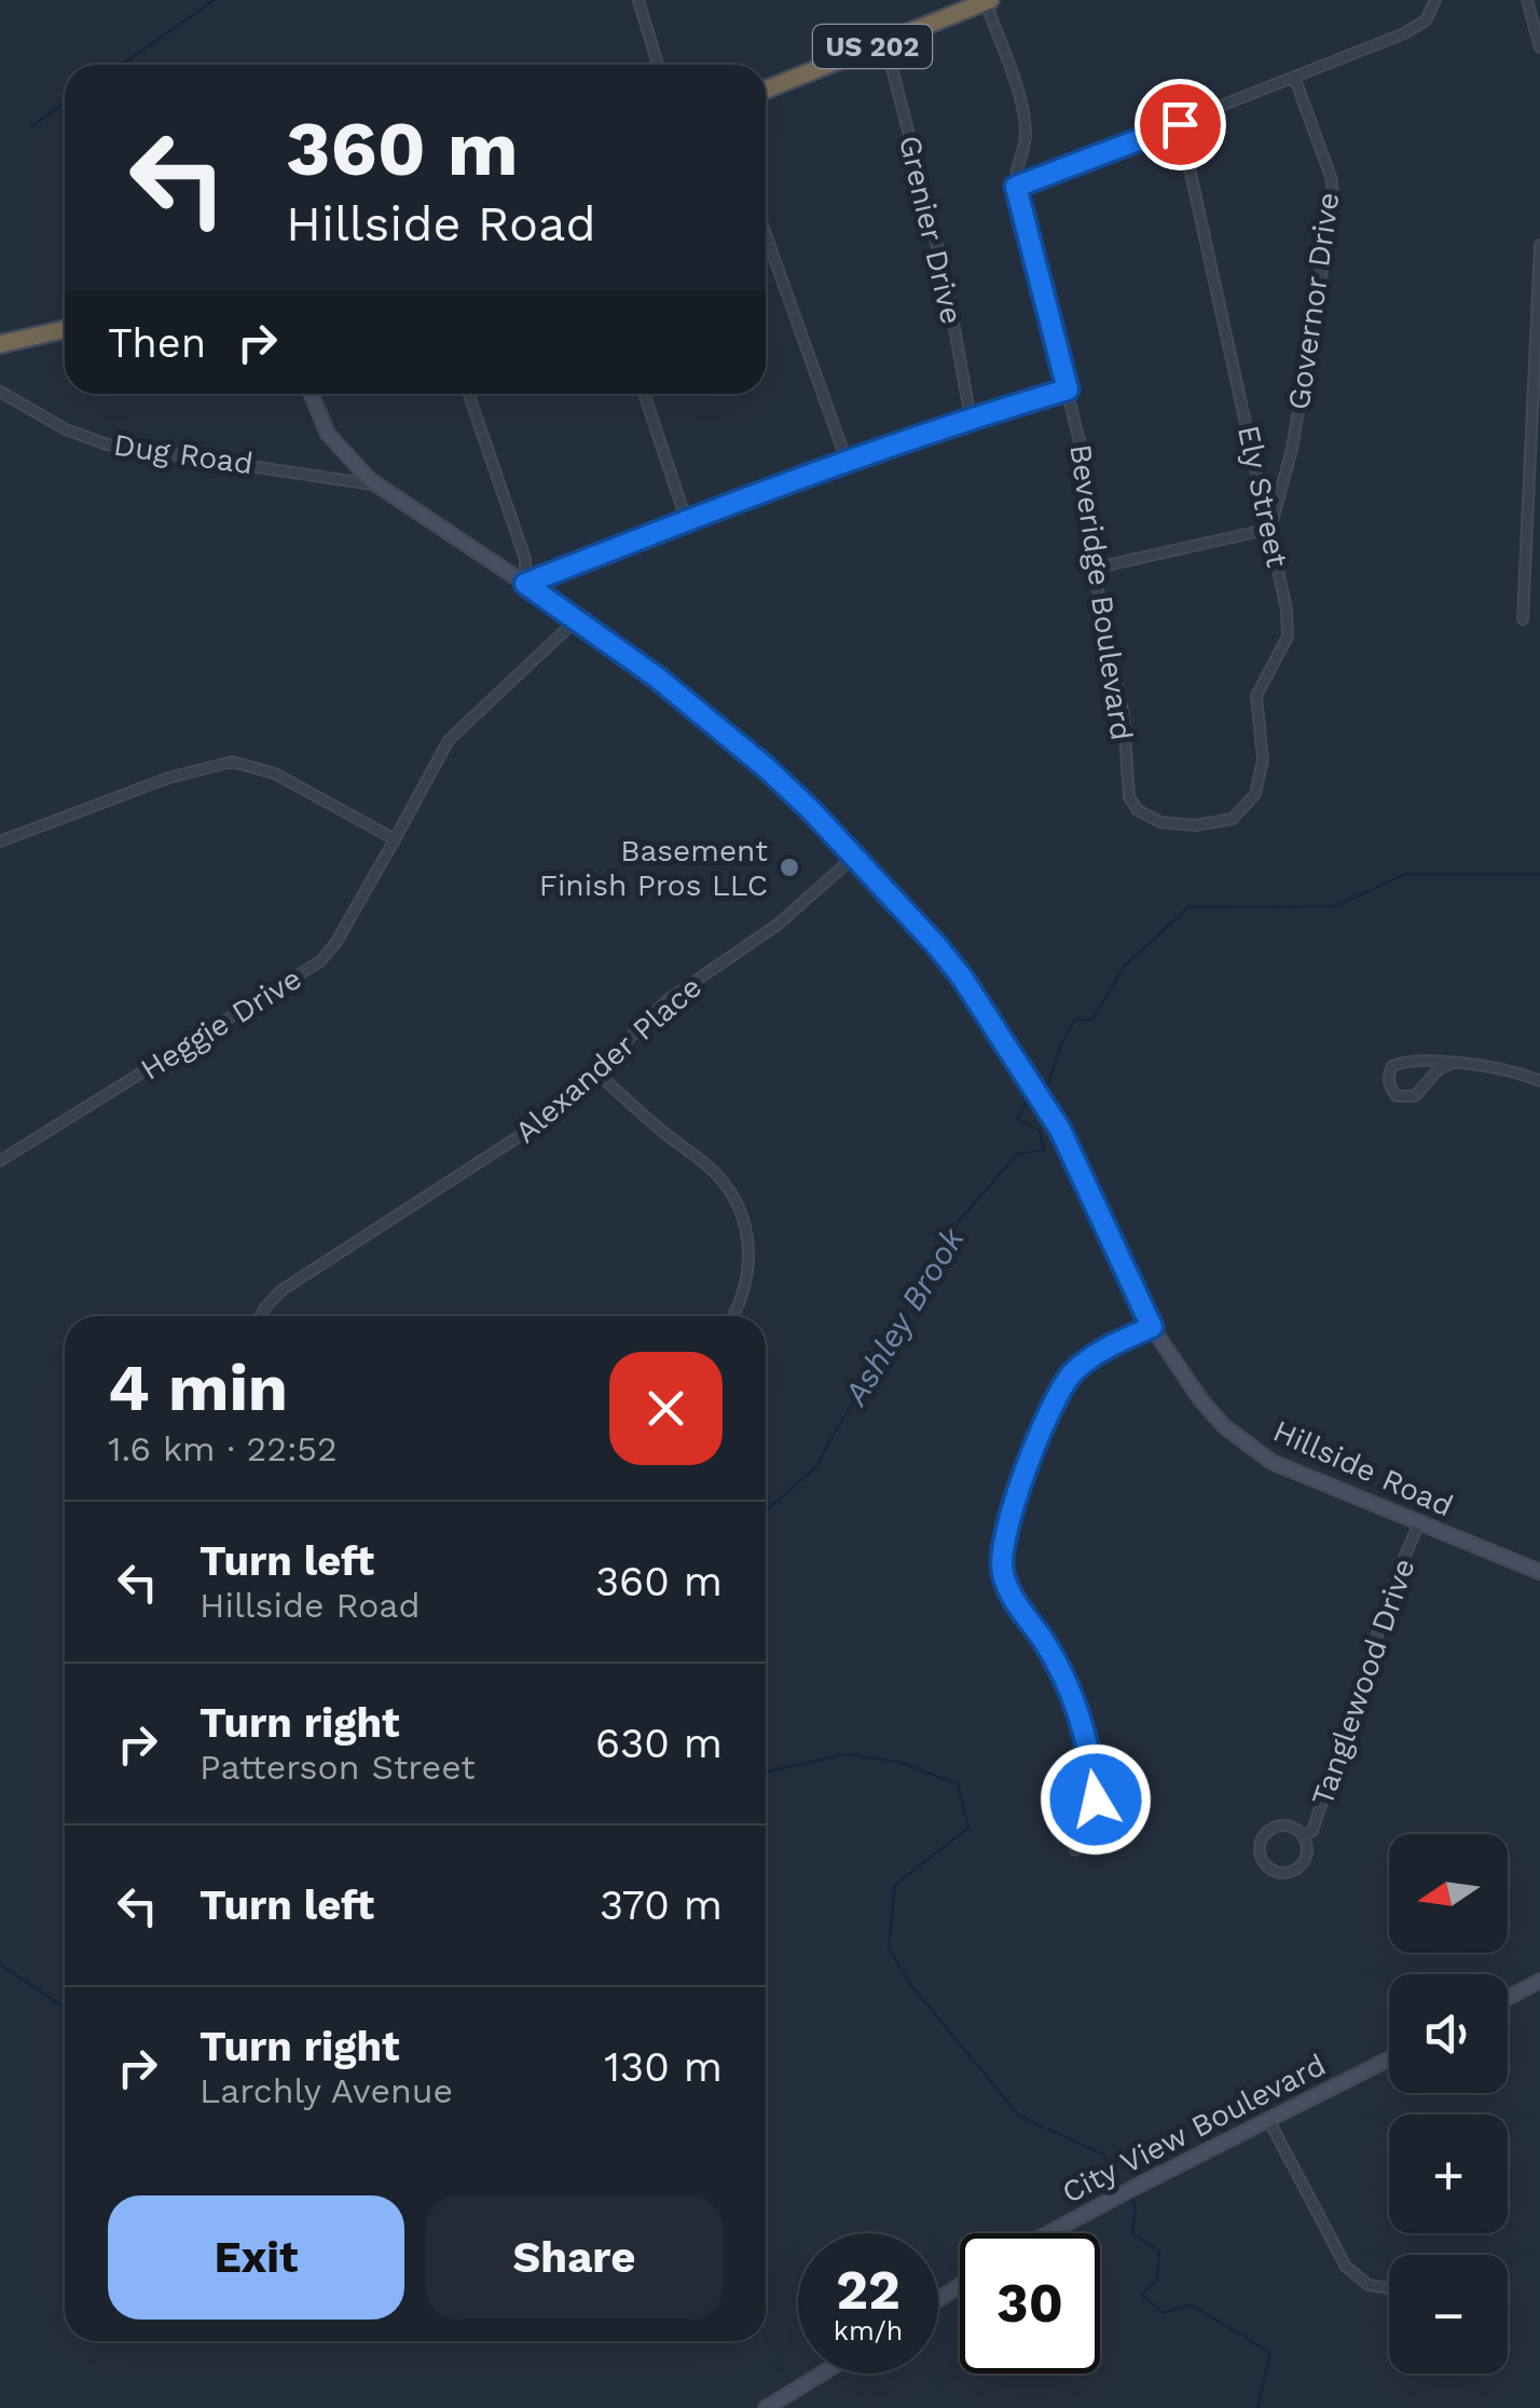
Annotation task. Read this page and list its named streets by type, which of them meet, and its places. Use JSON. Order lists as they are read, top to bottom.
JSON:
{
  "streets": {
    "highway": ["US 202"],
    "street": [
      "Grenier Drive",
      "Governor Drive",
      "Dug Road",
      "Ely Street",
      "Beveridge Boulevard",
      "Heggie Drive",
      "Alexander Place",
      "Hillside Road",
      "Tanglewood Drive",
      "City View Boulevard"
    ]
  },
  "crossings": [
    ["US 202", "Grenier Drive"],
    ["US 202", "Beveridge Boulevard"],
    ["Governor Drive", "Ely Street"],
    ["Dug Road", "Hillside Road"],
    ["Ely Street", "Beveridge Boulevard"],
    ["Heggie Drive", "Hillside Road"],
    ["Alexander Place", "Hillside Road"],
    ["Hillside Road", "Tanglewood Drive"]
  ],
  "water": ["Ashley Brook"],
  "places": ["Basement Finish Pros LLC"],
  "north": "left",
  "page": {
    "turn": ["360 m", "Hillside Road"],
    "then": "Then",
    "heading": ["4 min", "1.6 km · 22:52"],
    "list": [
      {
        "name": "Turn left",
        "note": "Hillside Road",
        "value": "360 m"
      },
      {
        "name": "Turn right",
        "note": "Patterson Street",
        "value": "630 m"
      },
      {
        "name": "Turn left",
        "value": "370 m"
      },
      {
        "name": "Turn right",
        "note": "Larchly Avenue",
        "value": "130 m"
      }
    ],
    "map_buttons": ["+", "−"],
    "buttons": ["Exit", "Share"],
    "speed": "22 km/h",
    "limit": "30"
  }
}
